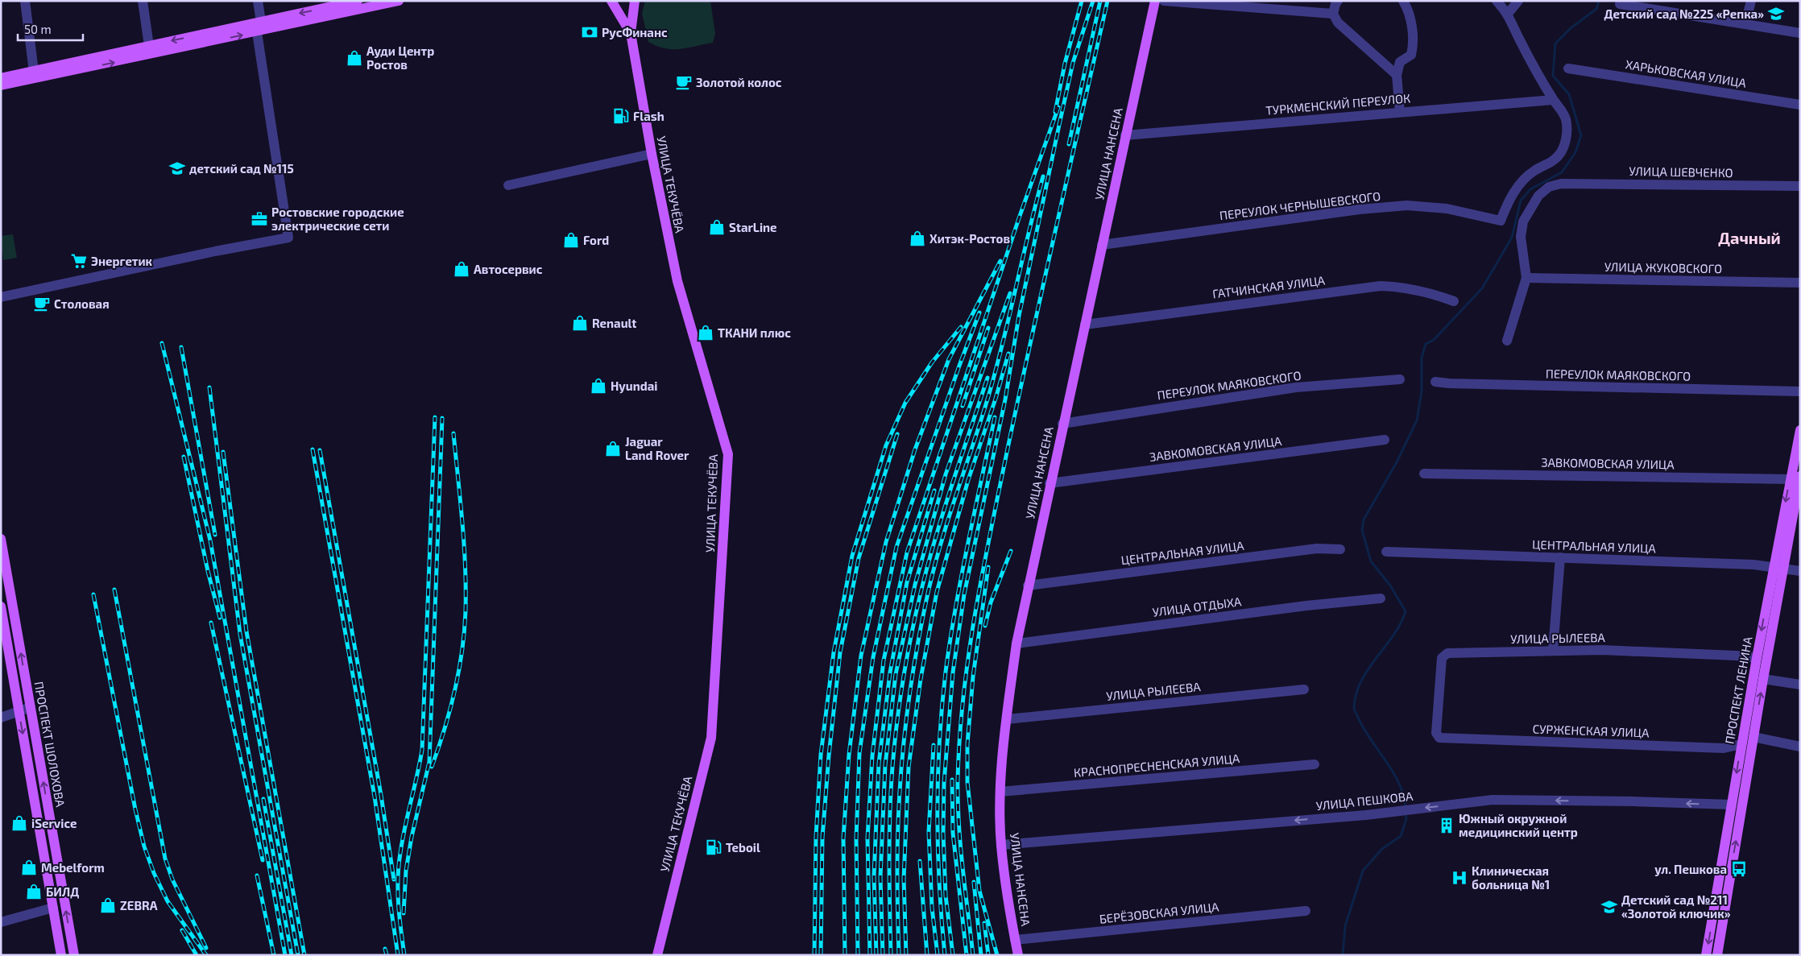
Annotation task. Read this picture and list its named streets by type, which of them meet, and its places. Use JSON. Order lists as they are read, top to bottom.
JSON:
{
  "streets": {
    "main road": [
      "УЛИЦА НАНСЕНА",
      "УЛИЦА ТЕКУЧЁВА",
      "ПРОСПЕКТ ЛЕНИНА",
      "ПРОСПЕКТ ШОЛОХОВА"
    ],
    "street": [
      "ХАРЬКОВСКАЯ УЛИЦА",
      "ТУРКМЕНСКИЙ ПЕРЕУЛОК",
      "УЛИЦА ШЕВЧЕНКО",
      "ПЕРЕУЛОК ЧЕРНЫШЕВСКОГО",
      "УЛИЦА ЖУКОВСКОГО",
      "ГАТЧИНСКАЯ УЛИЦА",
      "ПЕРЕУЛОК МАЯКОВСКОГО",
      "ЗАВКОМОВСКАЯ УЛИЦА",
      "ЦЕНТРАЛЬНАЯ УЛИЦА",
      "УЛИЦА ОТДЫХА",
      "УЛИЦА РЫЛЕЕВА",
      "СУРЖЕНСКАЯ УЛИЦА",
      "КРАСНОПРЕСНЕНСКАЯ УЛИЦА",
      "УЛИЦА ПЕШКОВА",
      "БЕРЁЗОВСКАЯ УЛИЦА"
    ]
  },
  "crossings": [
    ["ТУРКМЕНСКИЙ ПЕРЕУЛОК", "УЛИЦА НАНСЕНА"],
    ["ТУРКМЕНСКИЙ ПЕРЕУЛОК", "ПЕРЕУЛОК ЧЕРНЫШЕВСКОГО"],
    ["УЛИЦА НАНСЕНА", "ПЕРЕУЛОК ЧЕРНЫШЕВСКОГО"],
    ["УЛИЦА НАНСЕНА", "ГАТЧИНСКАЯ УЛИЦА"],
    ["УЛИЦА НАНСЕНА", "ПЕРЕУЛОК МАЯКОВСКОГО"],
    ["УЛИЦА НАНСЕНА", "ЗАВКОМОВСКАЯ УЛИЦА"],
    ["УЛИЦА НАНСЕНА", "ЦЕНТРАЛЬНАЯ УЛИЦА"],
    ["УЛИЦА НАНСЕНА", "УЛИЦА ОТДЫХА"],
    ["УЛИЦА НАНСЕНА", "УЛИЦА РЫЛЕЕВА"],
    ["УЛИЦА НАНСЕНА", "КРАСНОПРЕСНЕНСКАЯ УЛИЦА"],
    ["УЛИЦА НАНСЕНА", "УЛИЦА ПЕШКОВА"],
    ["УЛИЦА НАНСЕНА", "БЕРЁЗОВСКАЯ УЛИЦА"],
    ["УЛИЦА ШЕВЧЕНКО", "УЛИЦА ЖУКОВСКОГО"],
    ["ЗАВКОМОВСКАЯ УЛИЦА", "ПРОСПЕКТ ЛЕНИНА"],
    ["ЦЕНТРАЛЬНАЯ УЛИЦА", "ПРОСПЕКТ ЛЕНИНА"],
    ["УЛИЦА РЫЛЕЕВА", "ПРОСПЕКТ ЛЕНИНА"],
    ["УЛИЦА РЫЛЕЕВА", "СУРЖЕНСКАЯ УЛИЦА"],
    ["ПРОСПЕКТ ЛЕНИНА", "СУРЖЕНСКАЯ УЛИЦА"],
    ["ПРОСПЕКТ ЛЕНИНА", "УЛИЦА ПЕШКОВА"]
  ],
  "one_way": ["УЛИЦА ПЕШКОВА"],
  "districts": ["Дачный"],
  "places": {
    "school or university": ["Детский сад №225 «Репка»", "детский сад №115", "Детский сад №211 «Золотой ключик»"],
    "bank": ["РусФинанс"],
    "shop": [
      "Ауди Центр Ростов",
      "StarLine",
      "Хитэк-Ростов",
      "Ford",
      "Автосервис",
      "Renault",
      "ТКАНИ плюс",
      "Hyundai",
      "Jaguar Land Rover",
      "iService",
      "Mebelform",
      "БИЛД",
      "ZEBRA"
    ],
    "cafe": ["Золотой колос", "Столовая"],
    "fuel station": ["Flash", "Teboil"],
    "office": ["Ростовские городские электрические сети"],
    "supermarket": ["Энергетик"],
    "building": ["Южный окружной медицинский центр"],
    "bus stop": ["ул. Пешкова"],
    "hospital": ["Клиническая больница №1"]
  },
  "scale_bar": "50 m"
}
